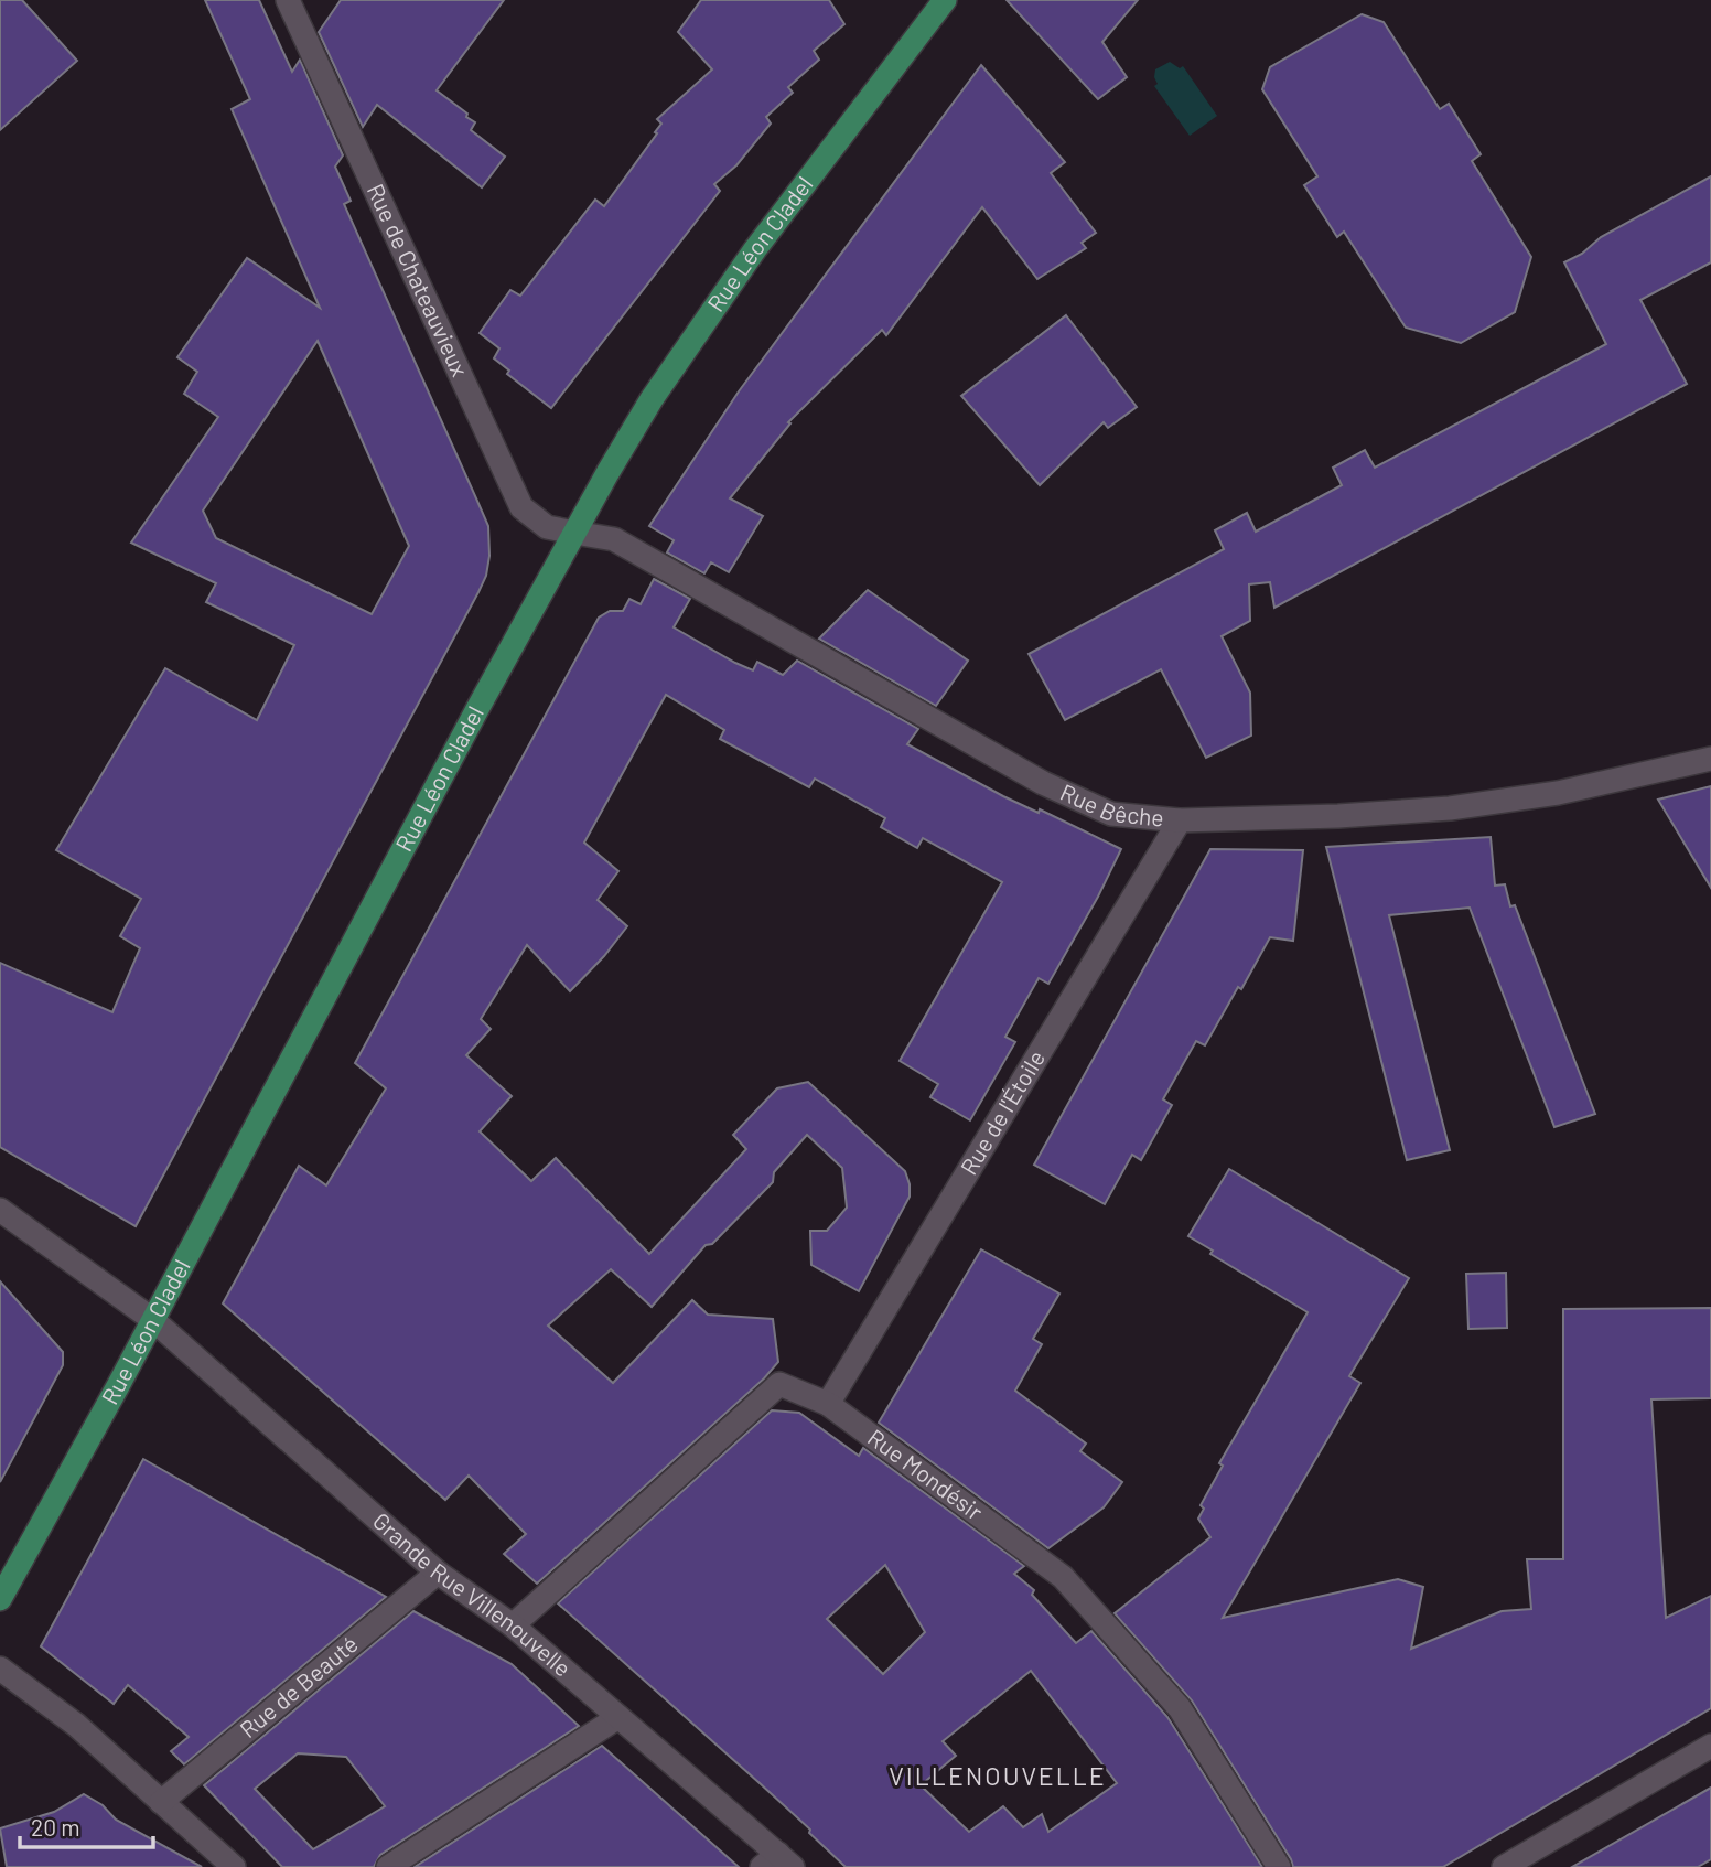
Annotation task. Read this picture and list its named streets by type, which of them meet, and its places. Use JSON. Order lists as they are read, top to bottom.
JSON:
{
  "streets": {
    "main road": ["Rue Léon Cladel"],
    "street": [
      "Rue de Chateauvieux",
      "Rue Bêche",
      "Rue de l'Étoile",
      "Rue Mondésir",
      "Grande Rue Villenouvelle",
      "Rue de Beauté"
    ]
  },
  "crossings": [
    ["Rue Léon Cladel", "Rue de Chateauvieux"],
    ["Rue Léon Cladel", "Rue Bêche"],
    ["Rue Léon Cladel", "Grande Rue Villenouvelle"],
    ["Rue de Chateauvieux", "Rue Bêche"],
    ["Rue Bêche", "Rue de l'Étoile"],
    ["Rue de l'Étoile", "Rue Mondésir"],
    ["Rue Mondésir", "Grande Rue Villenouvelle"],
    ["Grande Rue Villenouvelle", "Rue de Beauté"]
  ],
  "districts": ["VILLENOUVELLE"],
  "scale_bar": "20 m"
}
